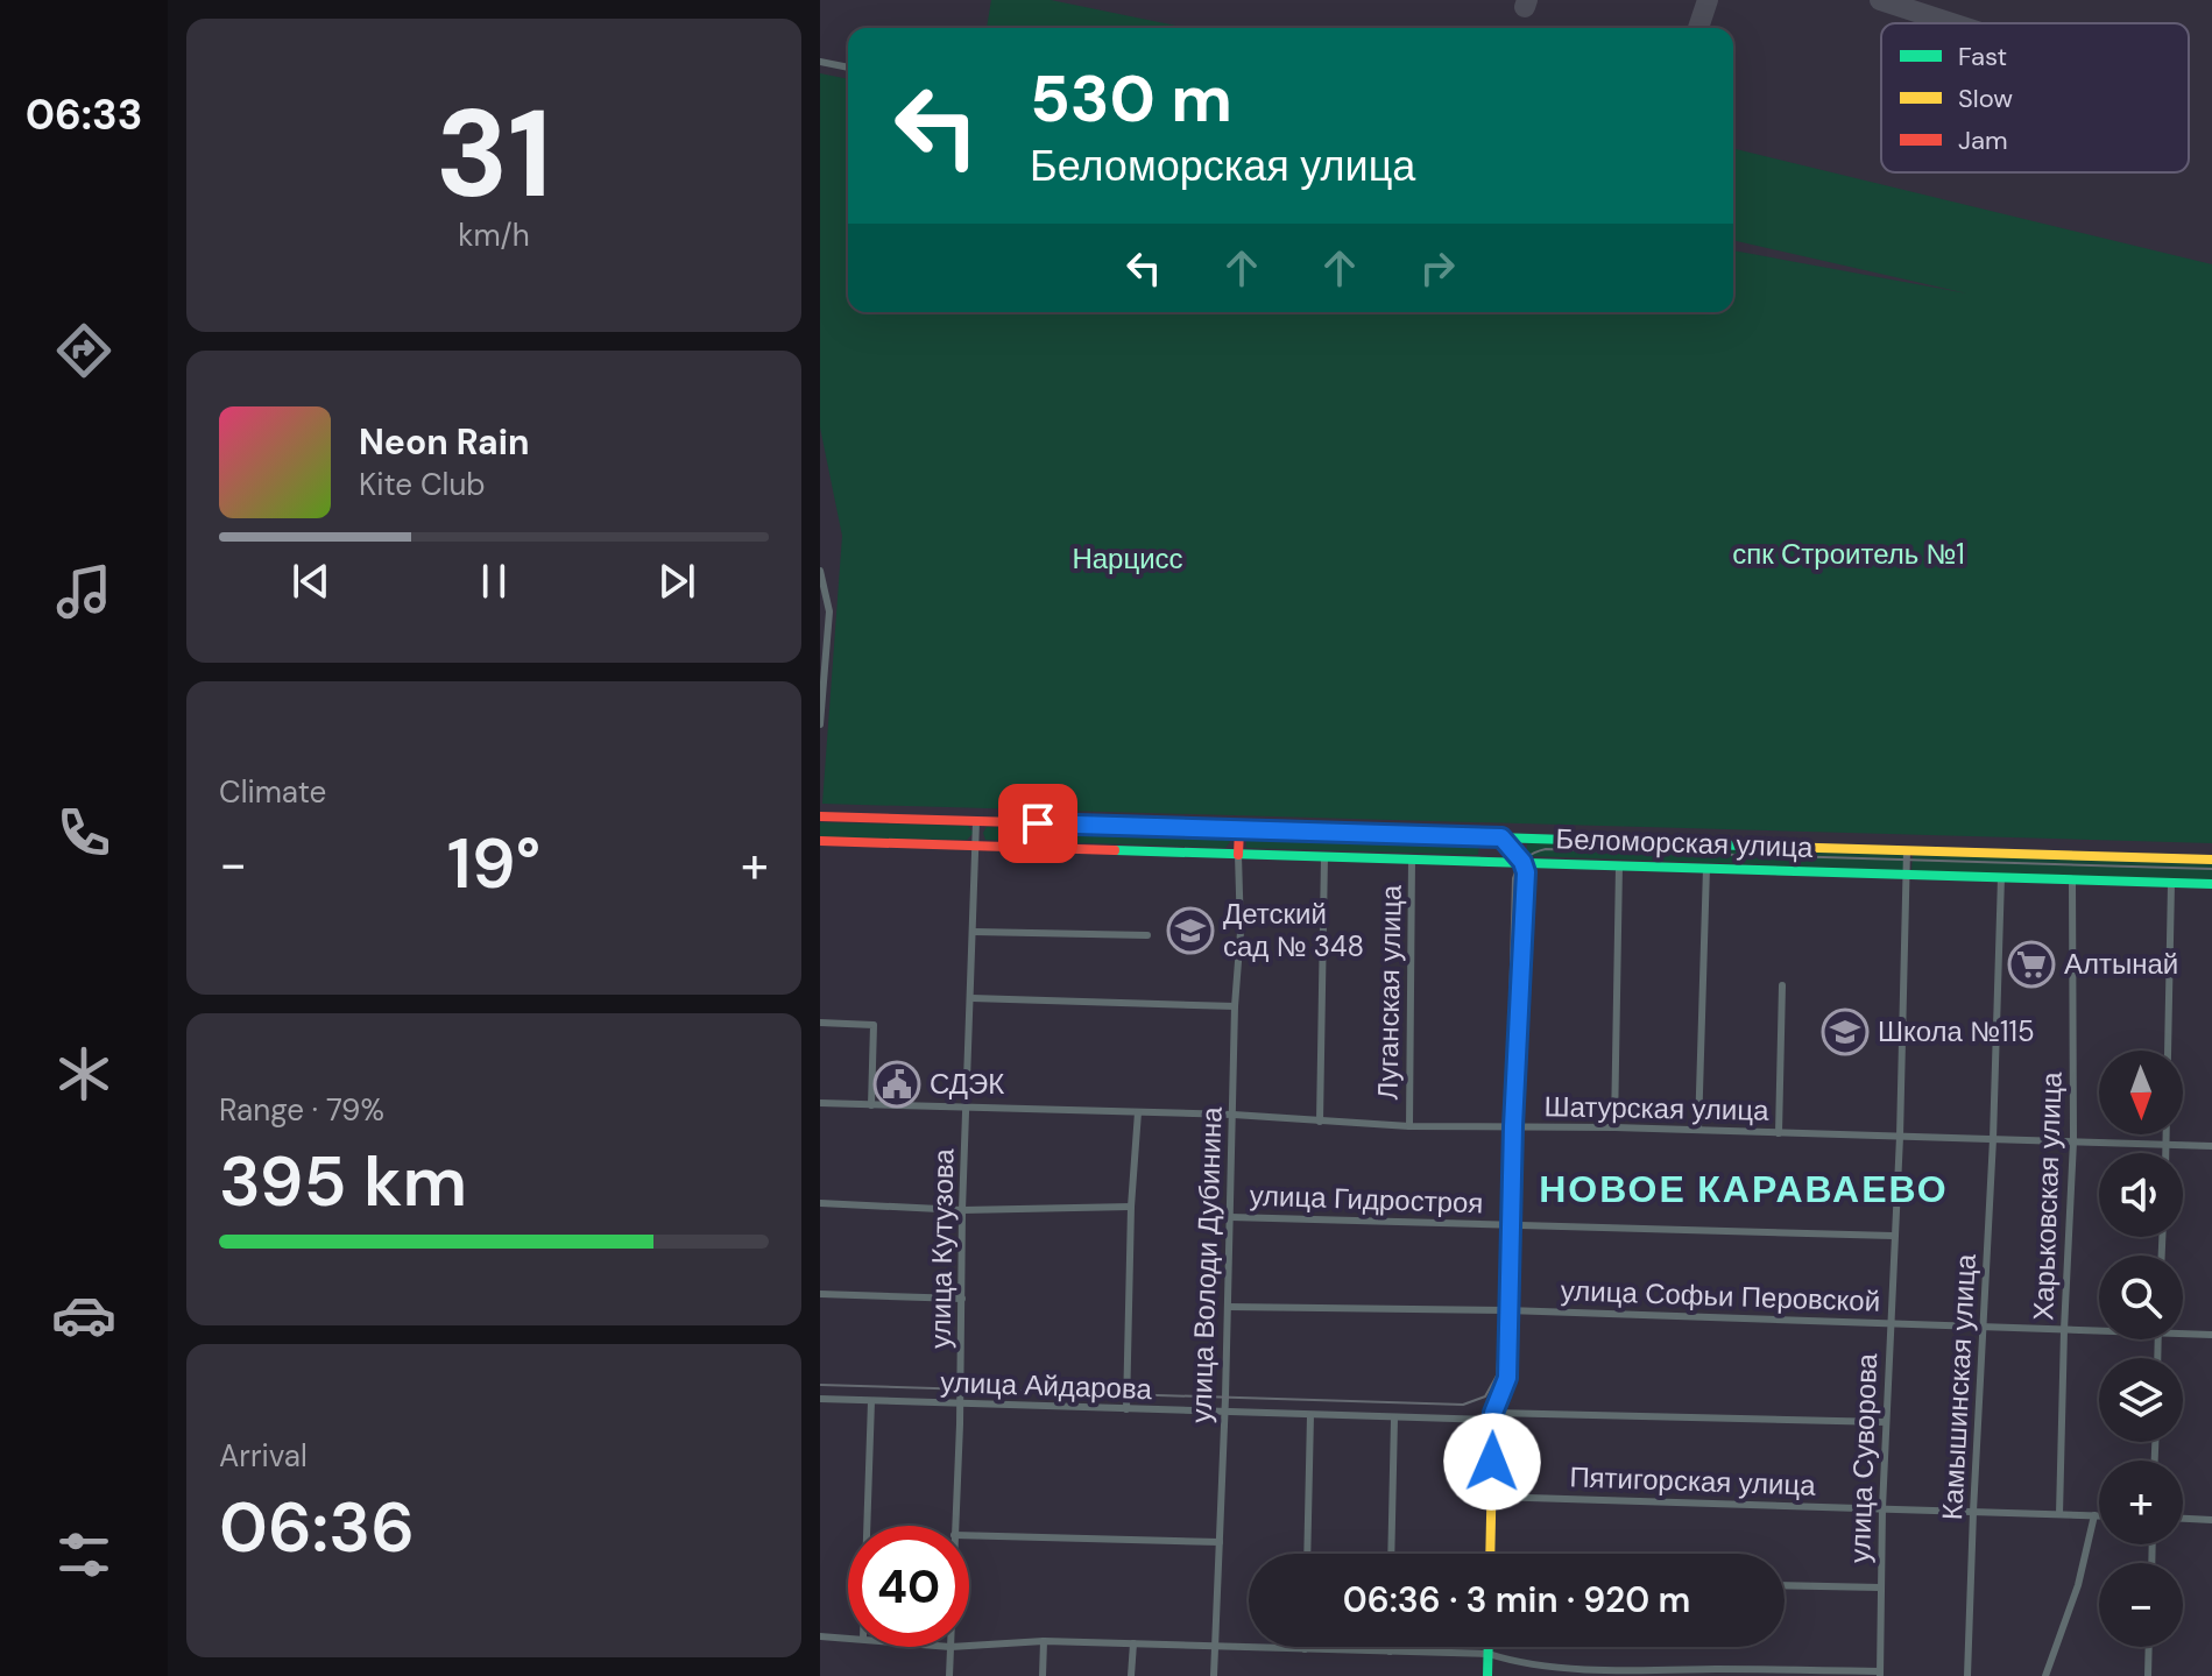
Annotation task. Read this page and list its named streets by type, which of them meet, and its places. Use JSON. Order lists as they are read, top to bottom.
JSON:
{
  "streets": {
    "main road": ["Беломорская улица"],
    "street": [
      "Луганская улица",
      "Шатурская улица",
      "Харьковская улица",
      "улица Гидростроя",
      "улица Кутузова",
      "улица Володи Дубинина",
      "улица Софьи Перовской",
      "улица Айдарова",
      "Камышинская улица",
      "улица Суворова",
      "Пятигорская улица"
    ]
  },
  "crossings": [
    ["Беломорская улица", "Луганская улица"],
    ["Беломорская улица", "Харьковская улица"],
    ["Беломорская улица", "улица Кутузова"],
    ["Беломорская улица", "улица Володи Дубинина"],
    ["Беломорская улица", "Камышинская улица"],
    ["Беломорская улица", "улица Суворова"],
    ["Луганская улица", "Шатурская улица"],
    ["Шатурская улица", "Харьковская улица"],
    ["Шатурская улица", "улица Кутузова"],
    ["Шатурская улица", "улица Володи Дубинина"],
    ["Шатурская улица", "Камышинская улица"],
    ["Шатурская улица", "улица Суворова"],
    ["Харьковская улица", "улица Софьи Перовской"],
    ["Харьковская улица", "Пятигорская улица"],
    ["улица Гидростроя", "улица Володи Дубинина"],
    ["улица Гидростроя", "улица Суворова"],
    ["улица Кутузова", "улица Айдарова"],
    ["улица Володи Дубинина", "улица Софьи Перовской"],
    ["улица Володи Дубинина", "улица Айдарова"],
    ["улица Софьи Перовской", "Камышинская улица"],
    ["улица Софьи Перовской", "улица Суворова"],
    ["улица Айдарова", "улица Суворова"],
    ["Камышинская улица", "Пятигорская улица"],
    ["улица Суворова", "Пятигорская улица"]
  ],
  "districts": ["НОВОЕ КАРАВАЕВО"],
  "parks": ["спк Строитель №1", "Нарцисс"],
  "places": {
    "school or university": ["Детский сад № 348", "Школа №115"],
    "supermarket": ["Алтынай"],
    "public building": ["СДЭК"]
  },
  "legend": ["Fast", "Slow", "Jam"],
  "north": "bottom",
  "page": {
    "tabs": "06:33",
    "tile": [
      ["31", "km/h"],
      "Climate",
      ["Range · 79%", "395 km"],
      ["Arrival", "06:36"]
    ],
    "turn": ["530 m", "Беломорская улица"],
    "song": ["Neon Rain", "Kite Club"],
    "heat": ["−", "19°", "+"],
    "map_buttons": ["+", "−"],
    "limit": "40",
    "trip": "06:36 · 3 min · 920 m"
  }
}
